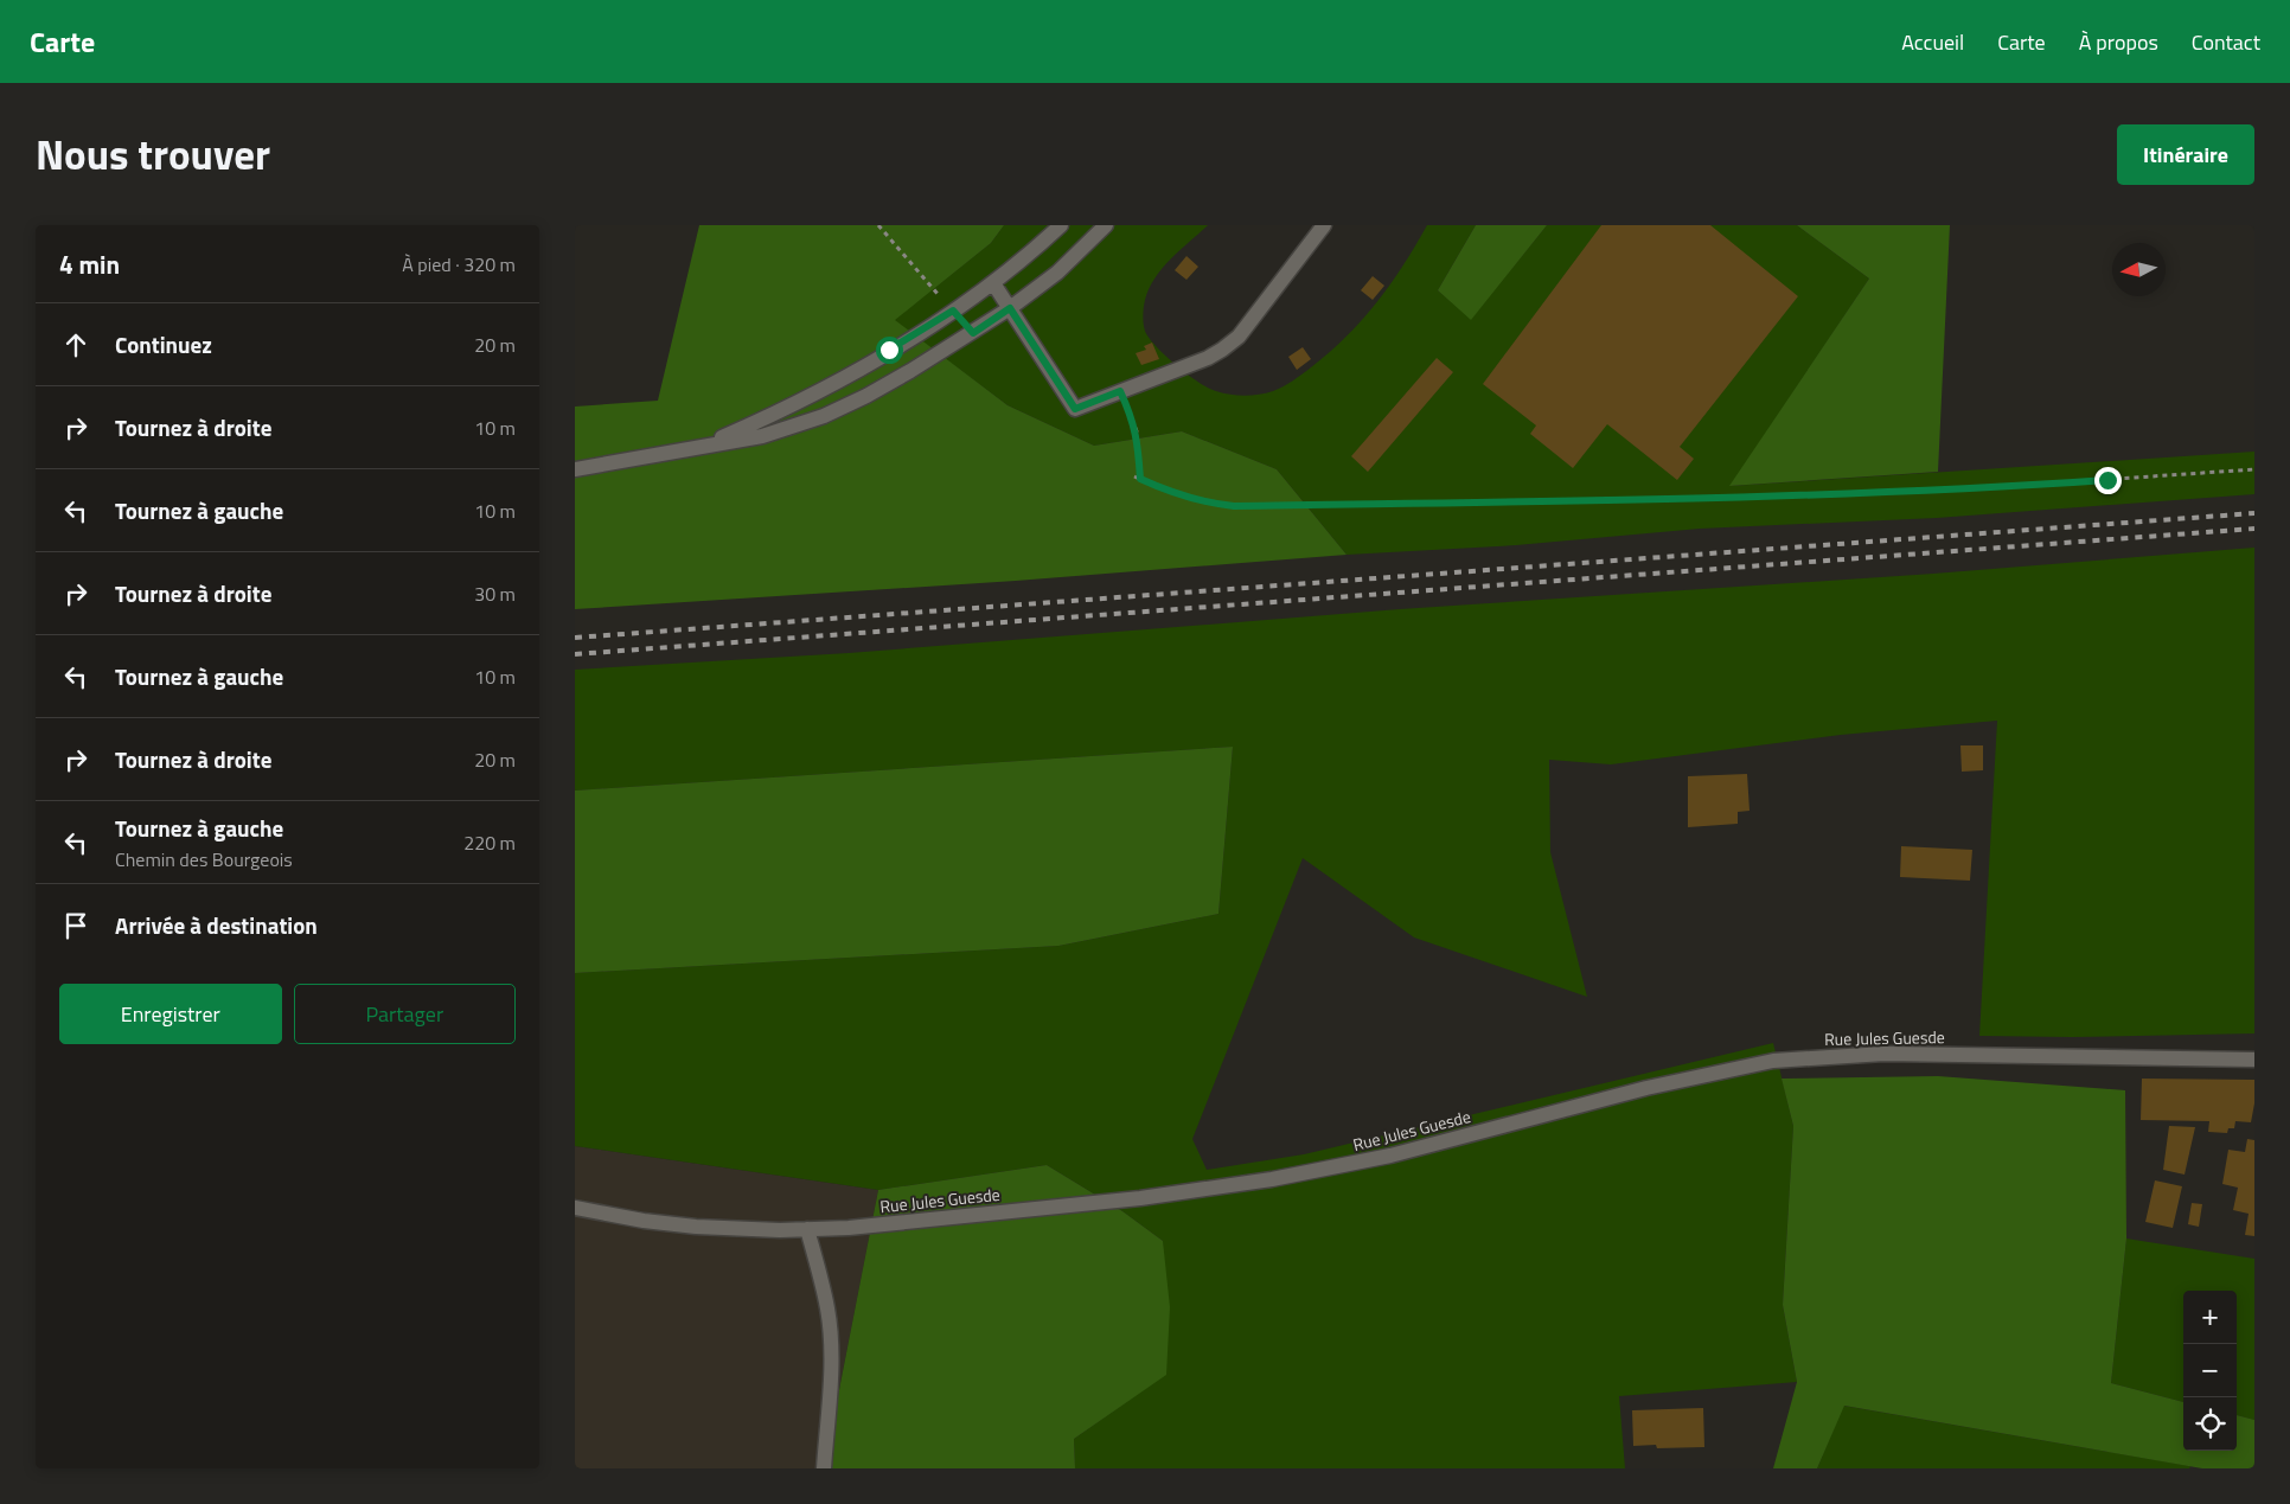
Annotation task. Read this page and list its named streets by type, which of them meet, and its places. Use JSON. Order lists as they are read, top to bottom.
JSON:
{
  "streets": {
    "street": ["Rue Jules Guesde"]
  },
  "north": "left",
  "page": {
    "header": "Carte",
    "nav": [
      "Accueil",
      "Carte",
      "À propos",
      "Contact"
    ],
    "title": "Nous trouver",
    "buttons": [
      "Itinéraire",
      ["Enregistrer", "Partager"]
    ],
    "heading": ["4 min", "À pied · 320 m"],
    "list": [
      ["Continuez", "20 m"],
      ["Tournez à droite", "10 m"],
      ["Tournez à gauche", "10 m"],
      ["Tournez à droite", "30 m"],
      ["Tournez à gauche", "10 m"],
      ["Tournez à droite", "20 m"],
      ["Tournez à gauche", "Chemin des Bourgeois", "220 m"],
      "Arrivée à destination"
    ],
    "map_buttons": ["+", "−"]
  }
}
